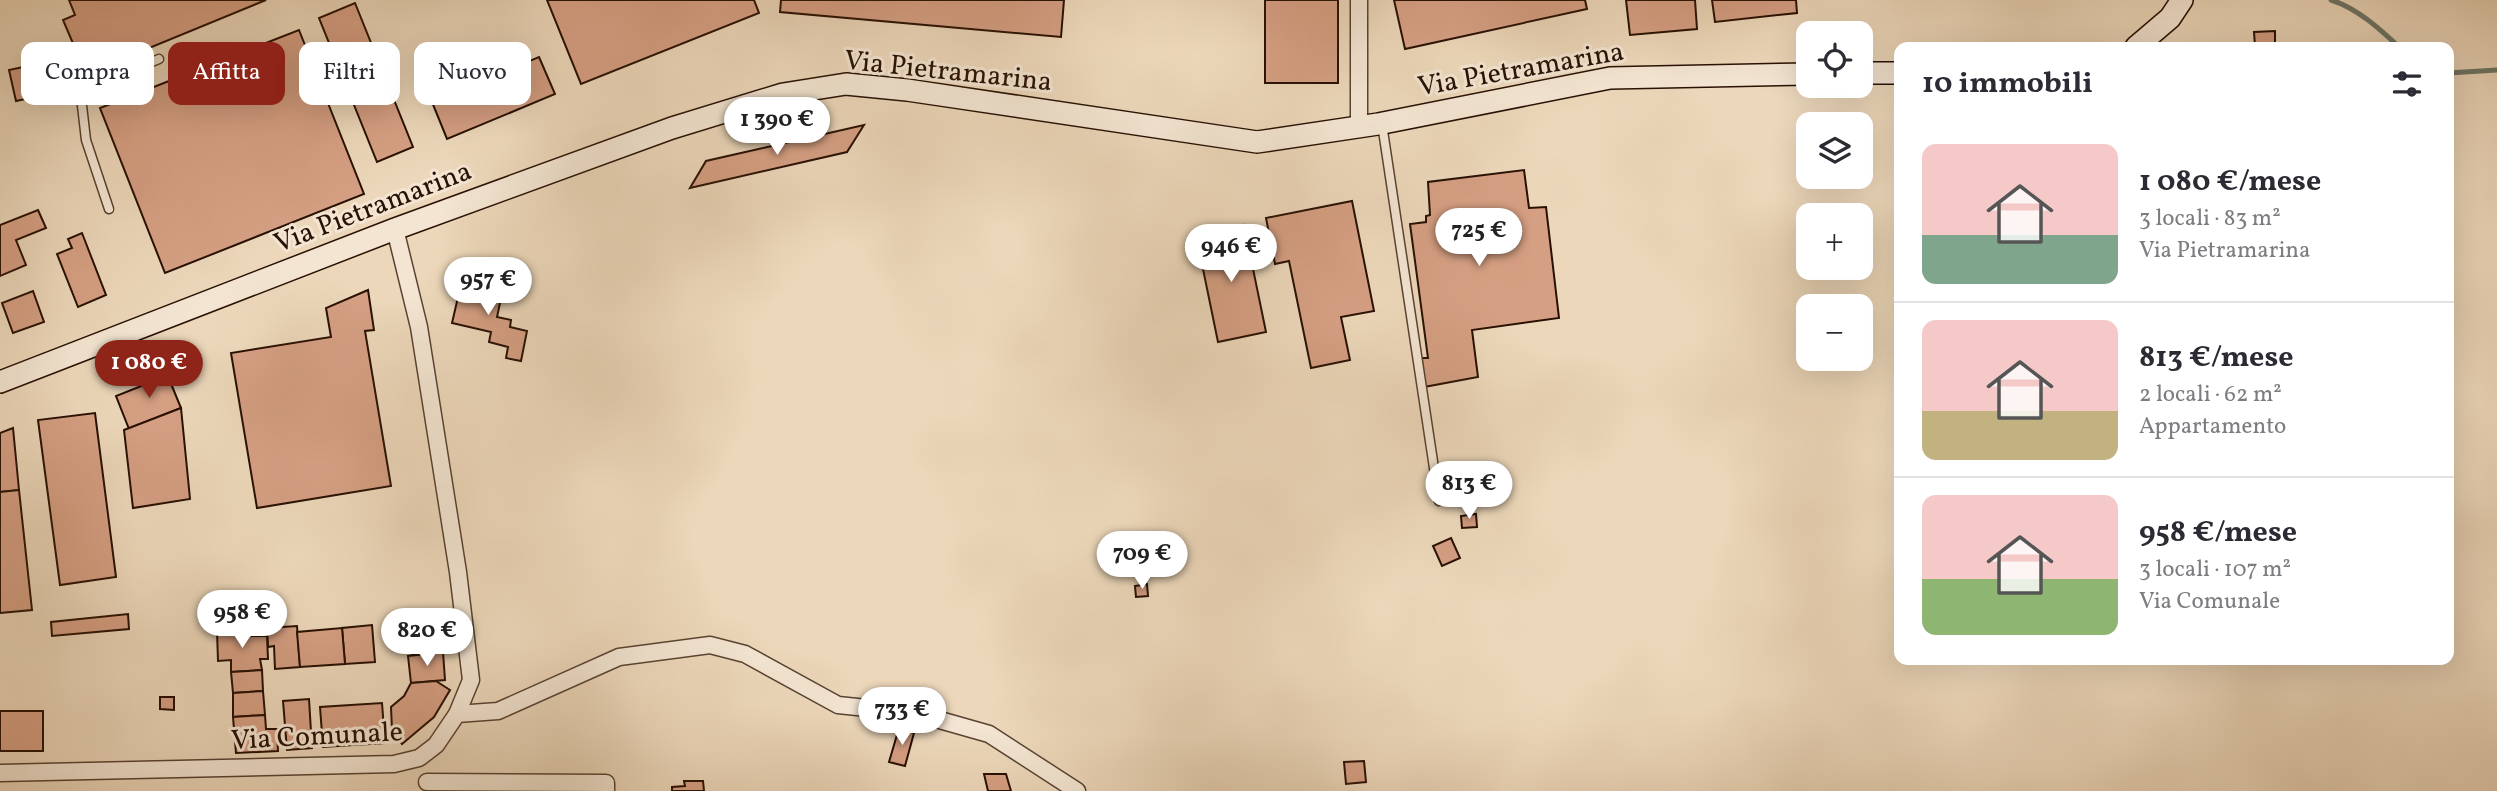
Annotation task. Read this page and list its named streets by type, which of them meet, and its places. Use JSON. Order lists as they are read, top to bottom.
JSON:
{
  "streets": {
    "main road": ["Via Pietramarina"],
    "street": ["Via Comunale"]
  },
  "crossings": [
    ["Via Pietramarina", "Via Comunale"]
  ],
  "page": {
    "map_buttons": ["+", "−"],
    "chip": [
      "Compra",
      "Affitta",
      "Filtri",
      "Nuovo"
    ],
    "heading": "10 immobili",
    "price": [
      "1 390 €",
      "725 €",
      "946 €",
      "957 €",
      "1 080 €",
      "813 €",
      "709 €",
      "958 €",
      "820 €",
      "733 €"
    ],
    "list": [
      {
        "name": "1 080 €/mese",
        "note": "3 locali · 83 m² · Via Pietramarina"
      },
      {
        "name": "813 €/mese",
        "note": "2 locali · 62 m² · Appartamento"
      },
      {
        "name": "958 €/mese",
        "note": "3 locali · 107 m² · Via Comunale"
      }
    ]
  }
}
